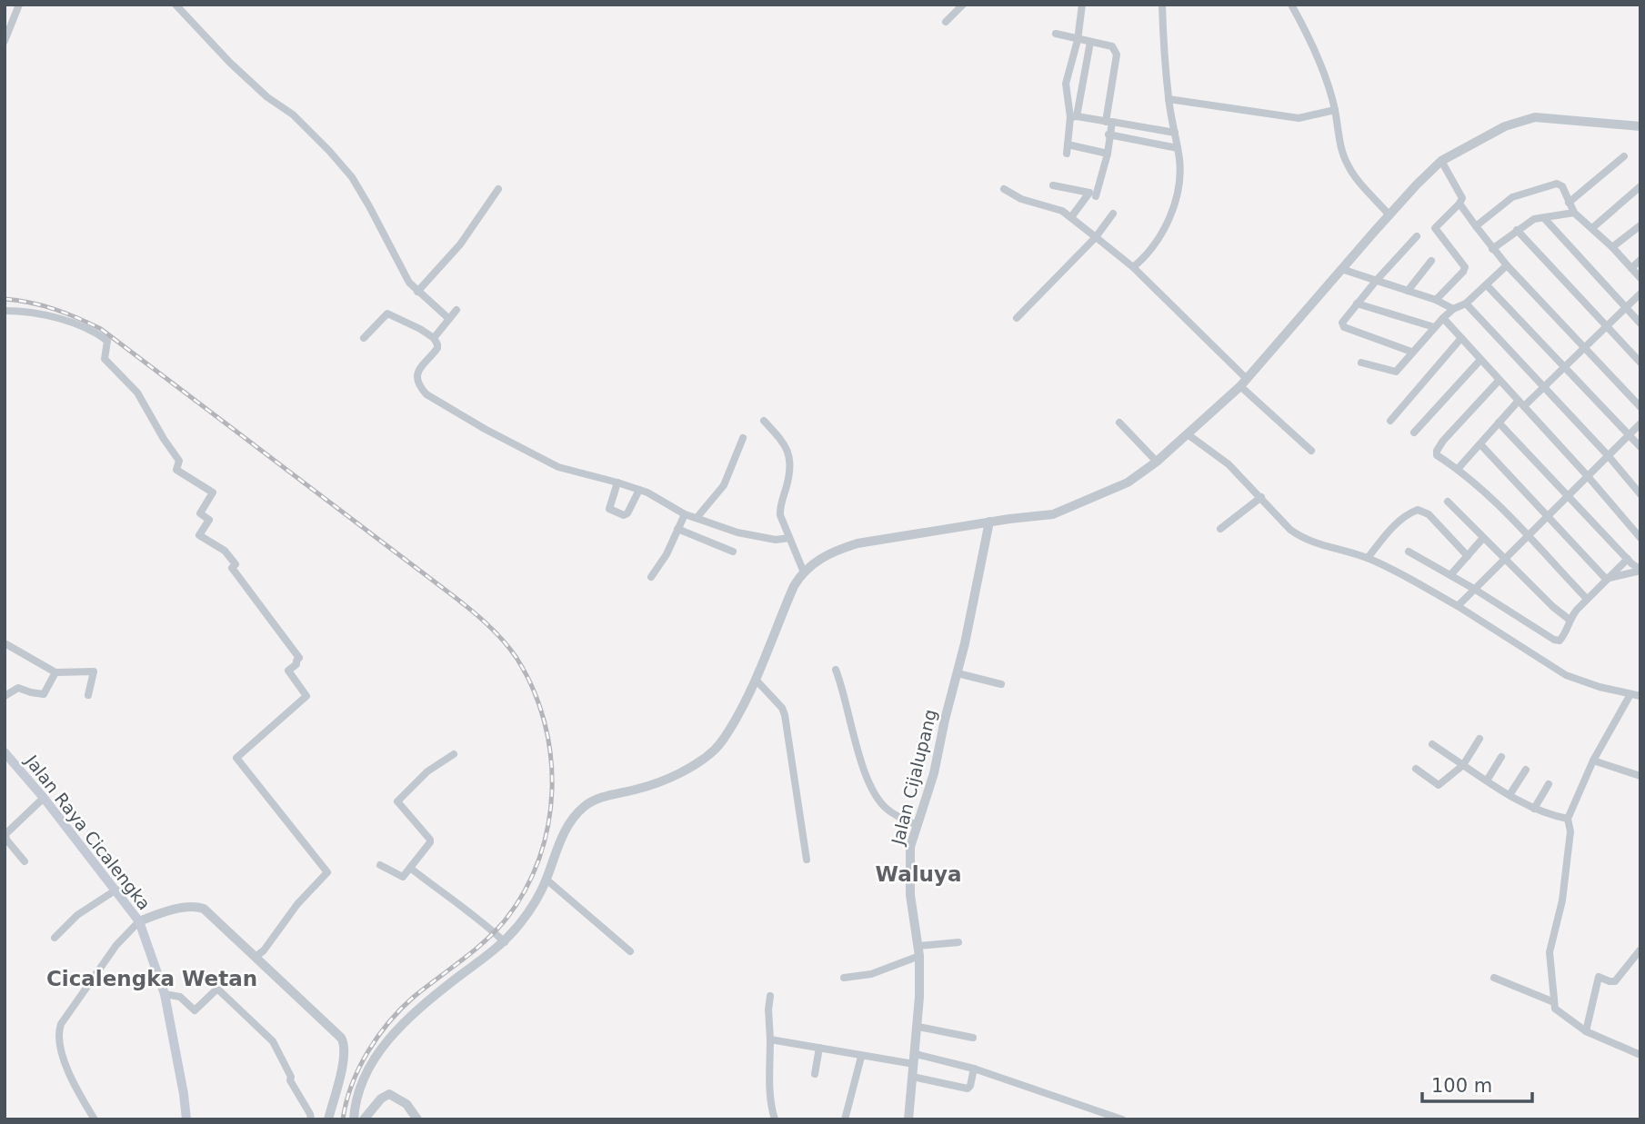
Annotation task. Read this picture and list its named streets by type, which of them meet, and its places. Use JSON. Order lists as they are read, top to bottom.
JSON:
{
  "streets": {
    "main road": ["Jalan Raya Cicalengka"],
    "street": ["Jalan Cijalupang"]
  },
  "districts": ["Waluya", "Cicalengka Wetan"],
  "scale_bar": "100 m"
}
